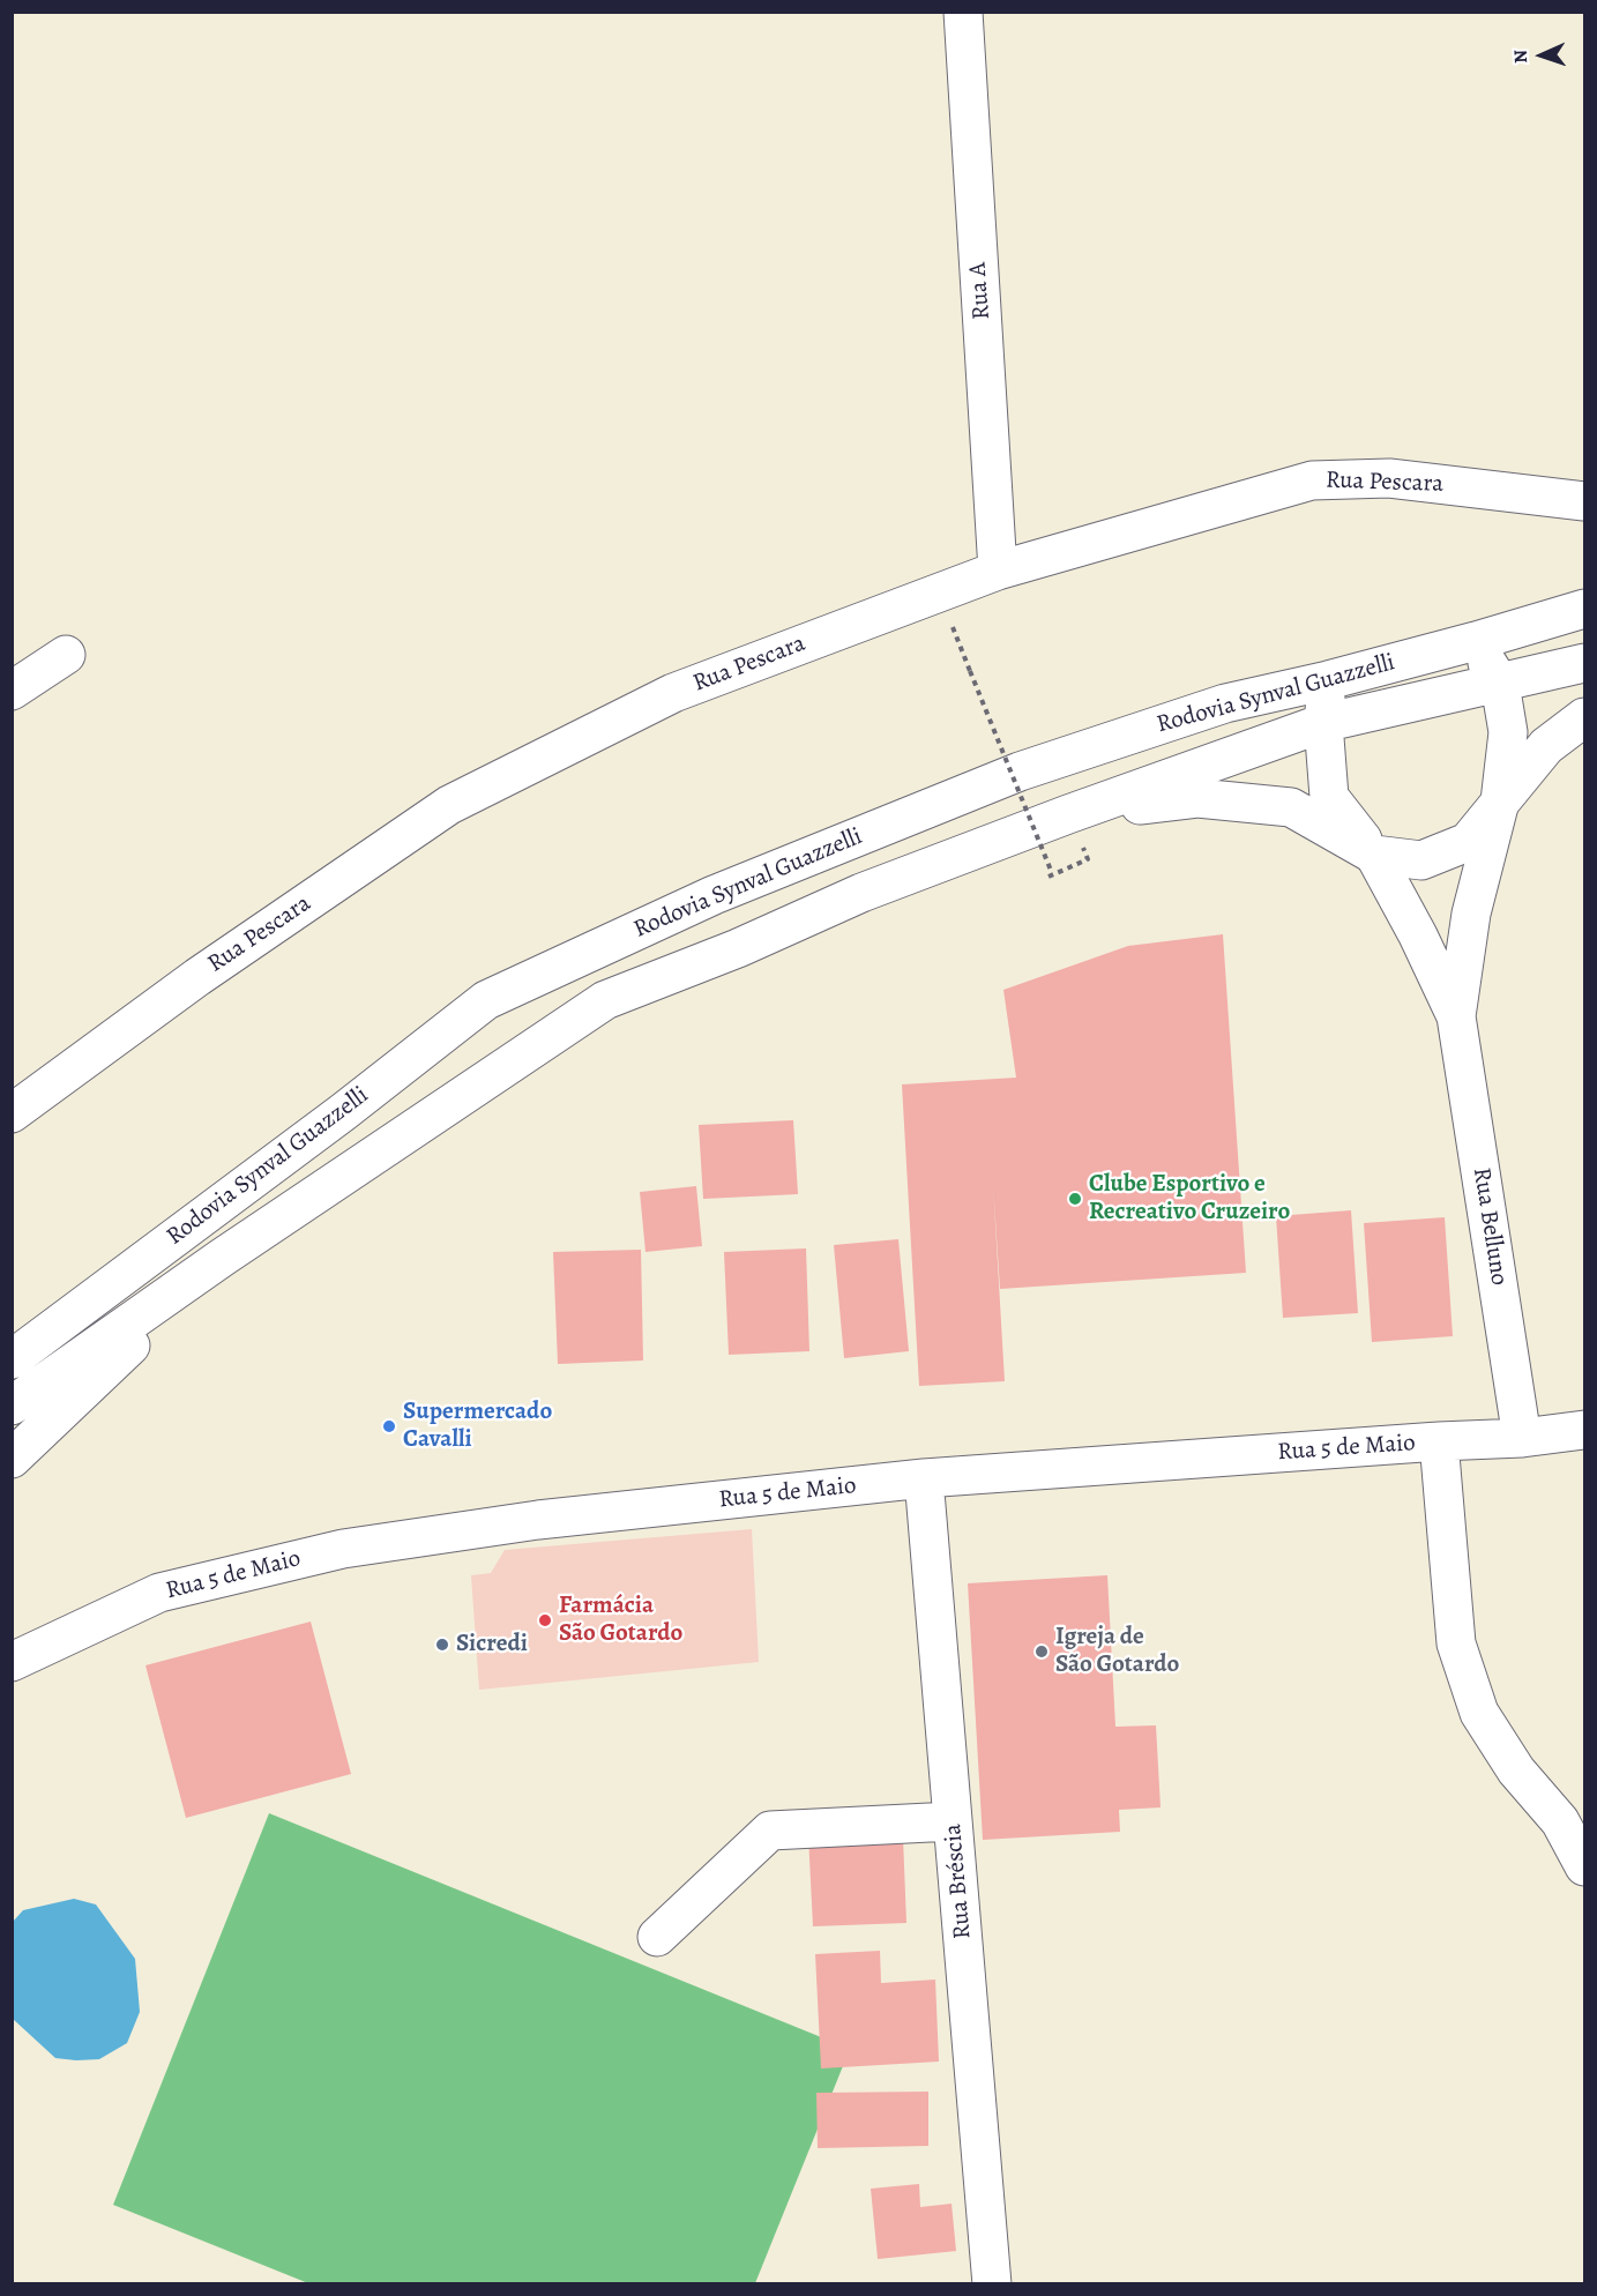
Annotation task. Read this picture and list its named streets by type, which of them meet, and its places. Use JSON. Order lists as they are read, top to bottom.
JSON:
{
  "streets": {
    "main road": [
      "Rua A",
      "Rua Pescara",
      "Rodovia Synval Guazzelli",
      "Rua Belluno",
      "Rua 5 de Maio",
      "Rua Bréscia"
    ]
  },
  "crossings": [
    ["Rua A", "Rua Pescara"],
    ["Rodovia Synval Guazzelli", "Rua Belluno"],
    ["Rua Belluno", "Rua 5 de Maio"],
    ["Rua 5 de Maio", "Rua Bréscia"]
  ],
  "places": [
    "Clube Esportivo e Recreativo Cruzeiro",
    "Supermercado Cavalli",
    "Farmácia São Gotardo",
    "Sicredi",
    "Igreja de São Gotardo"
  ],
  "north": "left"
}
